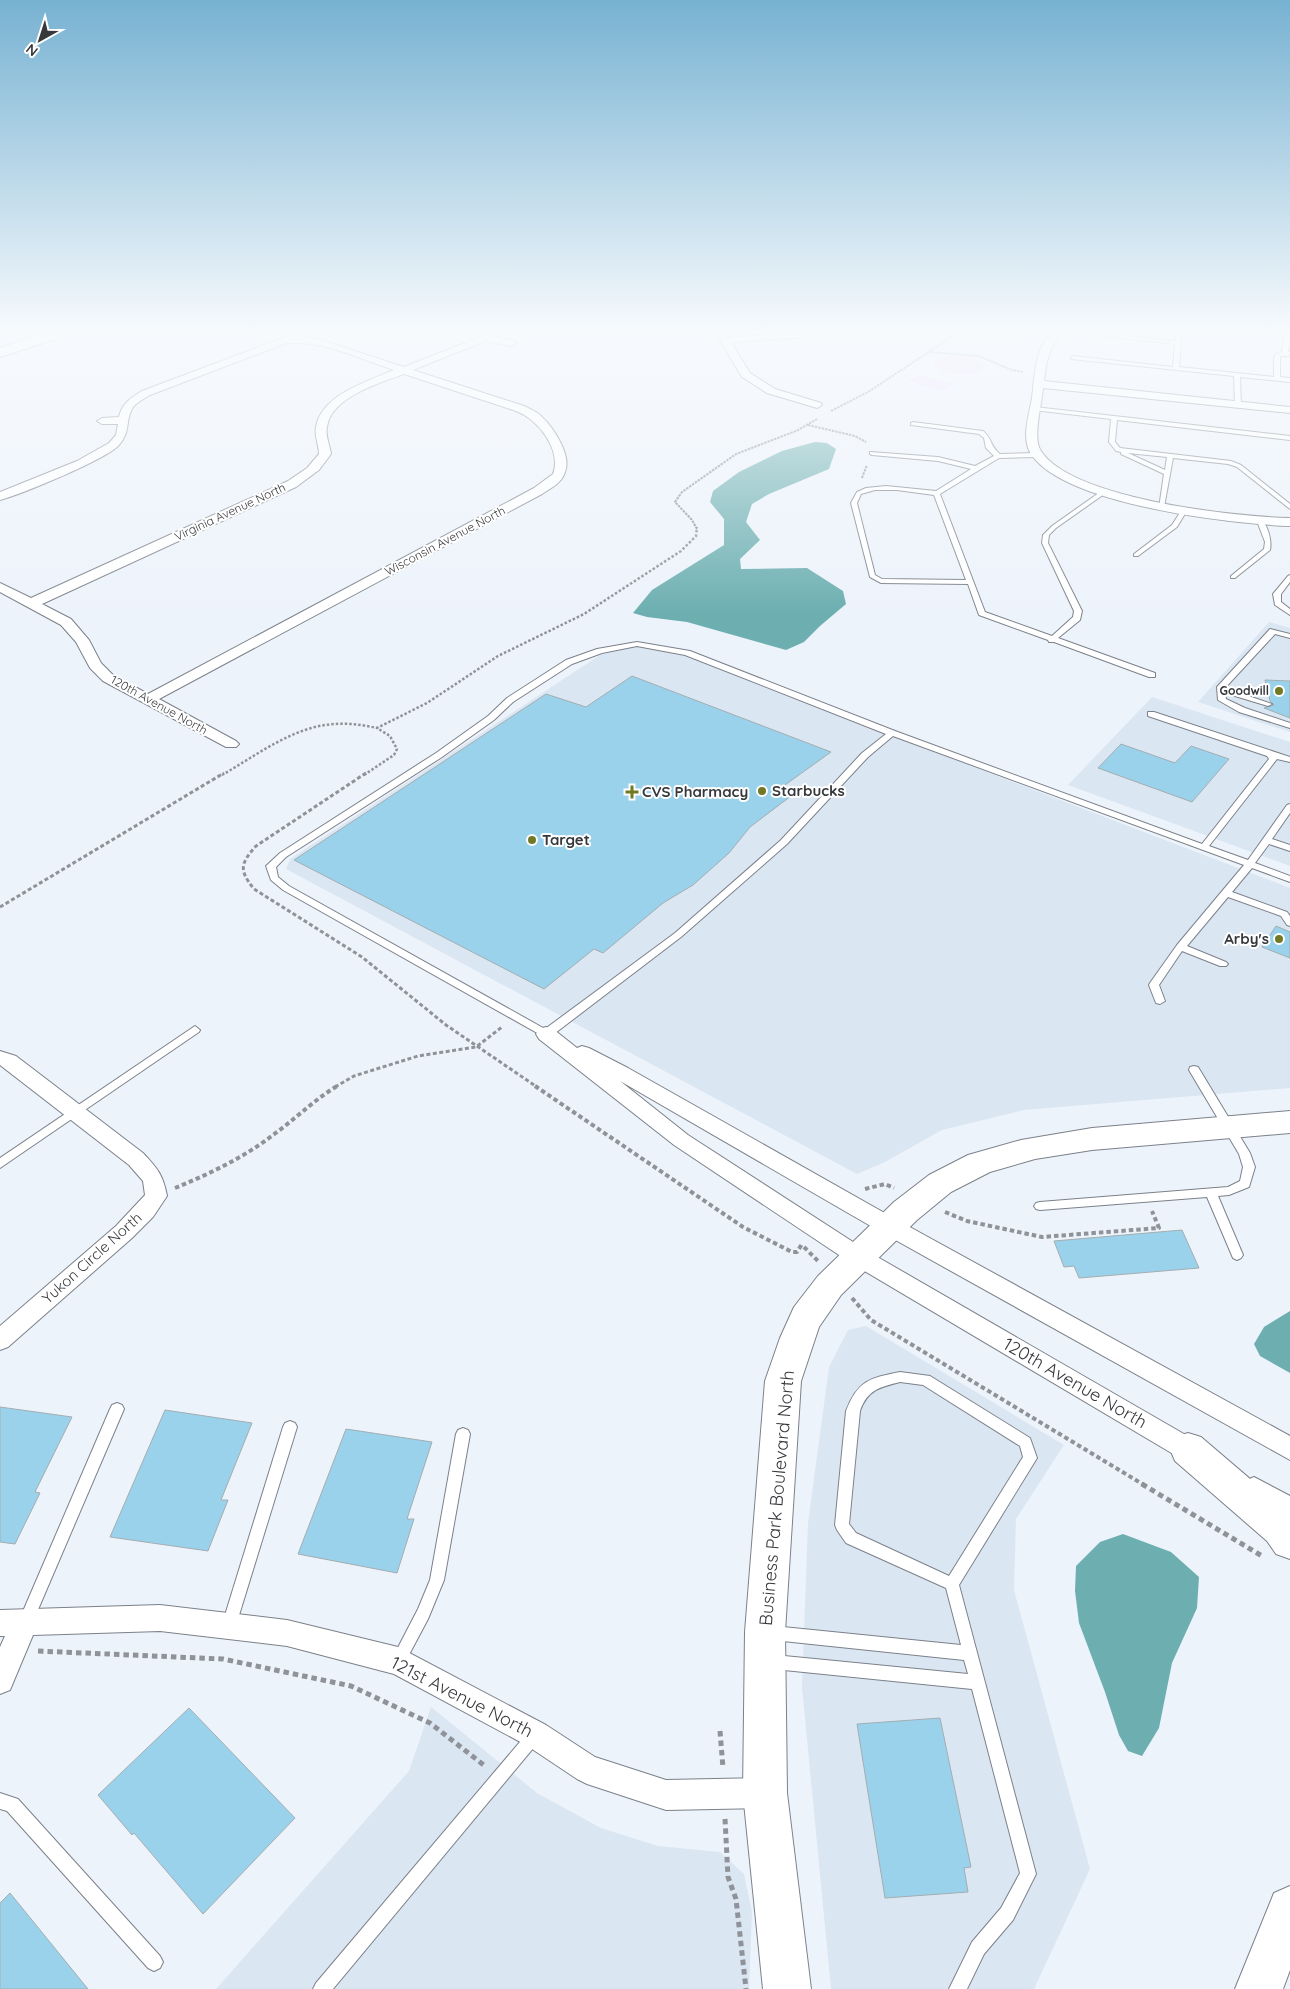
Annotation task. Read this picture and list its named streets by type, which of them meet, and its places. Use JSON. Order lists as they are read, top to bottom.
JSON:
{
  "streets": {
    "main road": ["Business Park Boulevard North"],
    "street": [
      "Virginia Avenue North",
      "Wisconsin Avenue North",
      "120th Avenue North",
      "Yukon Circle North",
      "121st Avenue North"
    ]
  },
  "crossings": [
    ["Virginia Avenue North", "120th Avenue North"],
    ["Wisconsin Avenue North", "120th Avenue North"],
    ["120th Avenue North", "Business Park Boulevard North"],
    ["Business Park Boulevard North", "121st Avenue North"]
  ],
  "places": {
    "other": [
      "Goodwill",
      "Starbucks",
      "Target",
      "Arby's"
    ],
    "health": ["CVS Pharmacy"]
  },
  "north": "bottom left"
}
